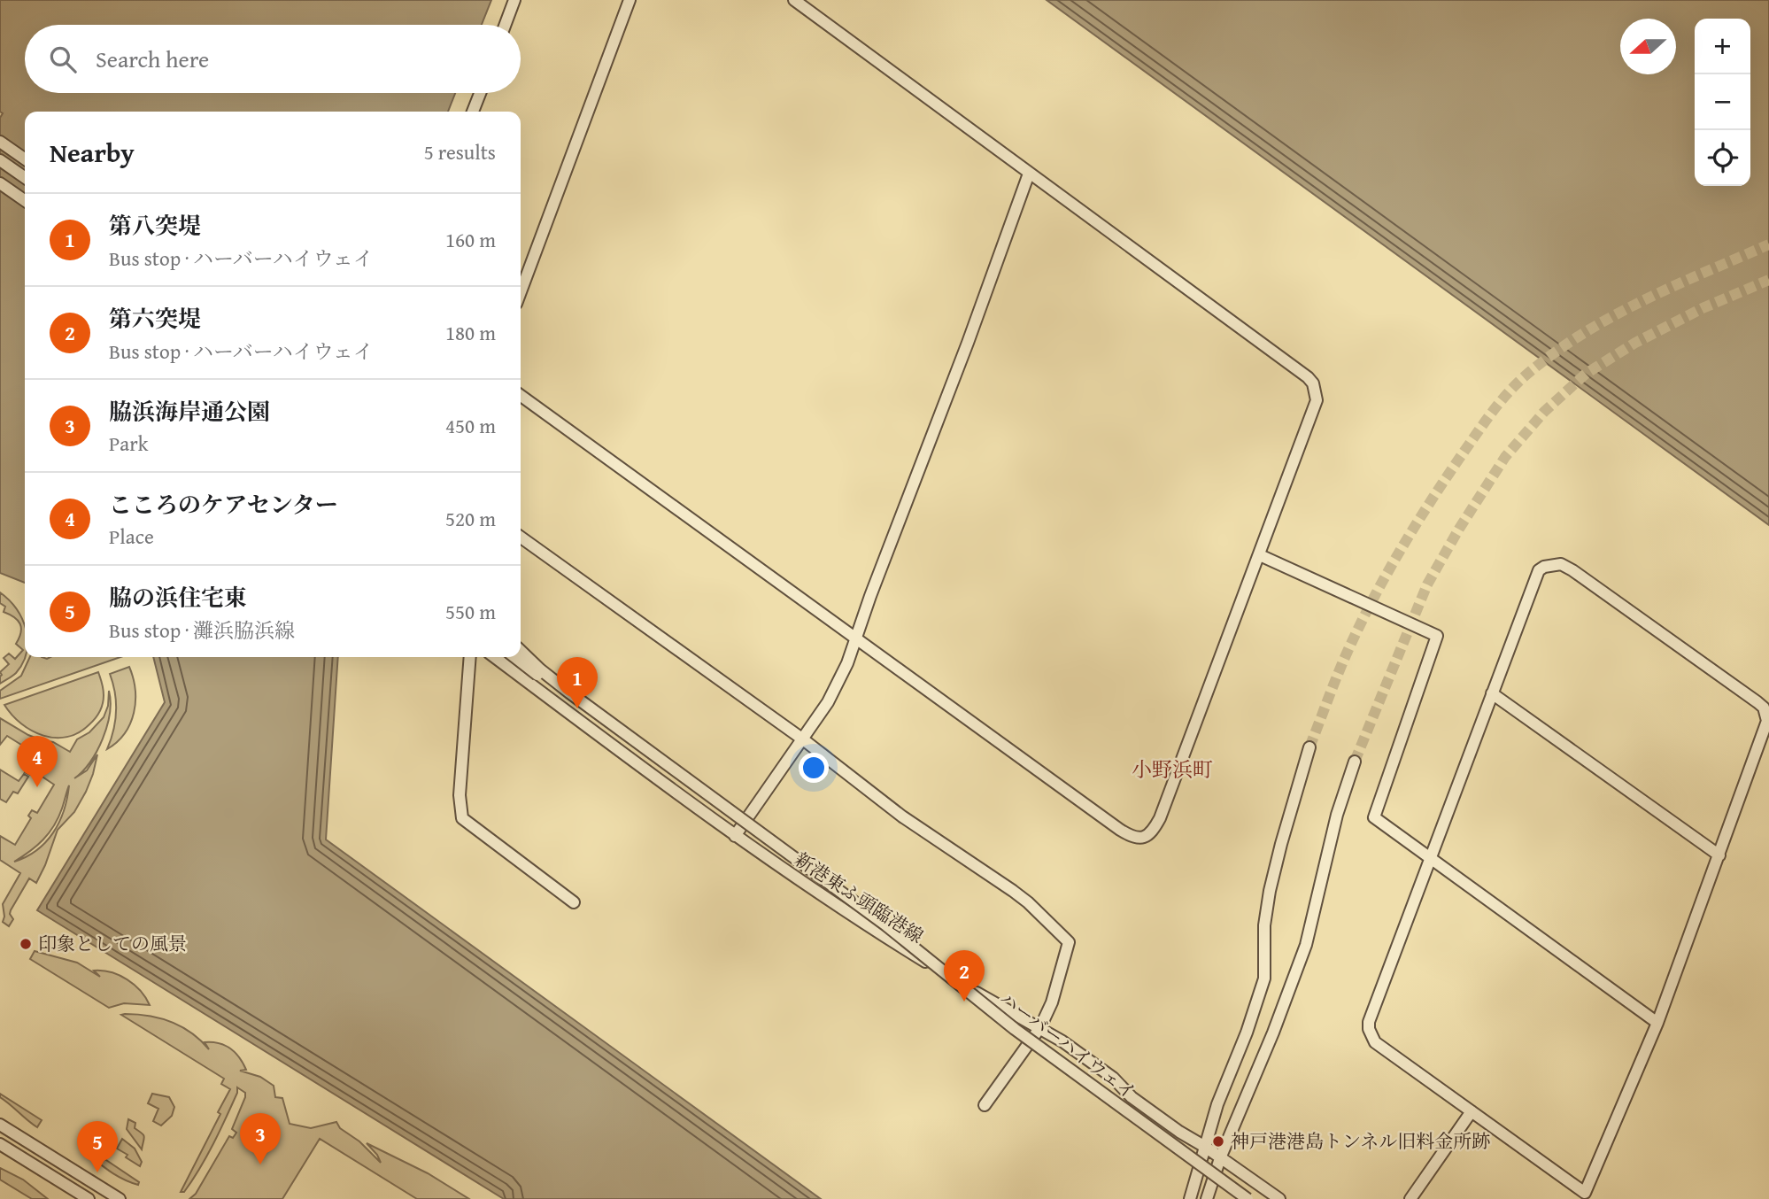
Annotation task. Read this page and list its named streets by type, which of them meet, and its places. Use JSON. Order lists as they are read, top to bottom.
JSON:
{
  "streets": {
    "street": ["新港東ふ頭臨港線", "ハーバーハイウェイ"]
  },
  "districts": ["小野浜町"],
  "places": ["印象としての風景", "神戸港港島トンネル旧料金所跡"],
  "north": "left",
  "page": {
    "map_buttons": ["+", "−"],
    "search": "Search here",
    "heading": ["Nearby", "5 results"],
    "list": [
      {
        "mark": "1",
        "name": "第八突堤",
        "note": "Bus stop · ハーバーハイウェイ",
        "value": "160 m"
      },
      {
        "mark": "2",
        "name": "第六突堤",
        "note": "Bus stop · ハーバーハイウェイ",
        "value": "180 m"
      },
      {
        "mark": "3",
        "name": "脇浜海岸通公園",
        "note": "Park",
        "value": "450 m"
      },
      {
        "mark": "4",
        "name": "こころのケアセンター",
        "note": "Place",
        "value": "520 m"
      },
      {
        "mark": "5",
        "name": "脇の浜住宅東",
        "note": "Bus stop · 灘浜脇浜線",
        "value": "550 m"
      }
    ],
    "pins": [
      "1",
      "4",
      "2",
      "3",
      "5"
    ]
  }
}
